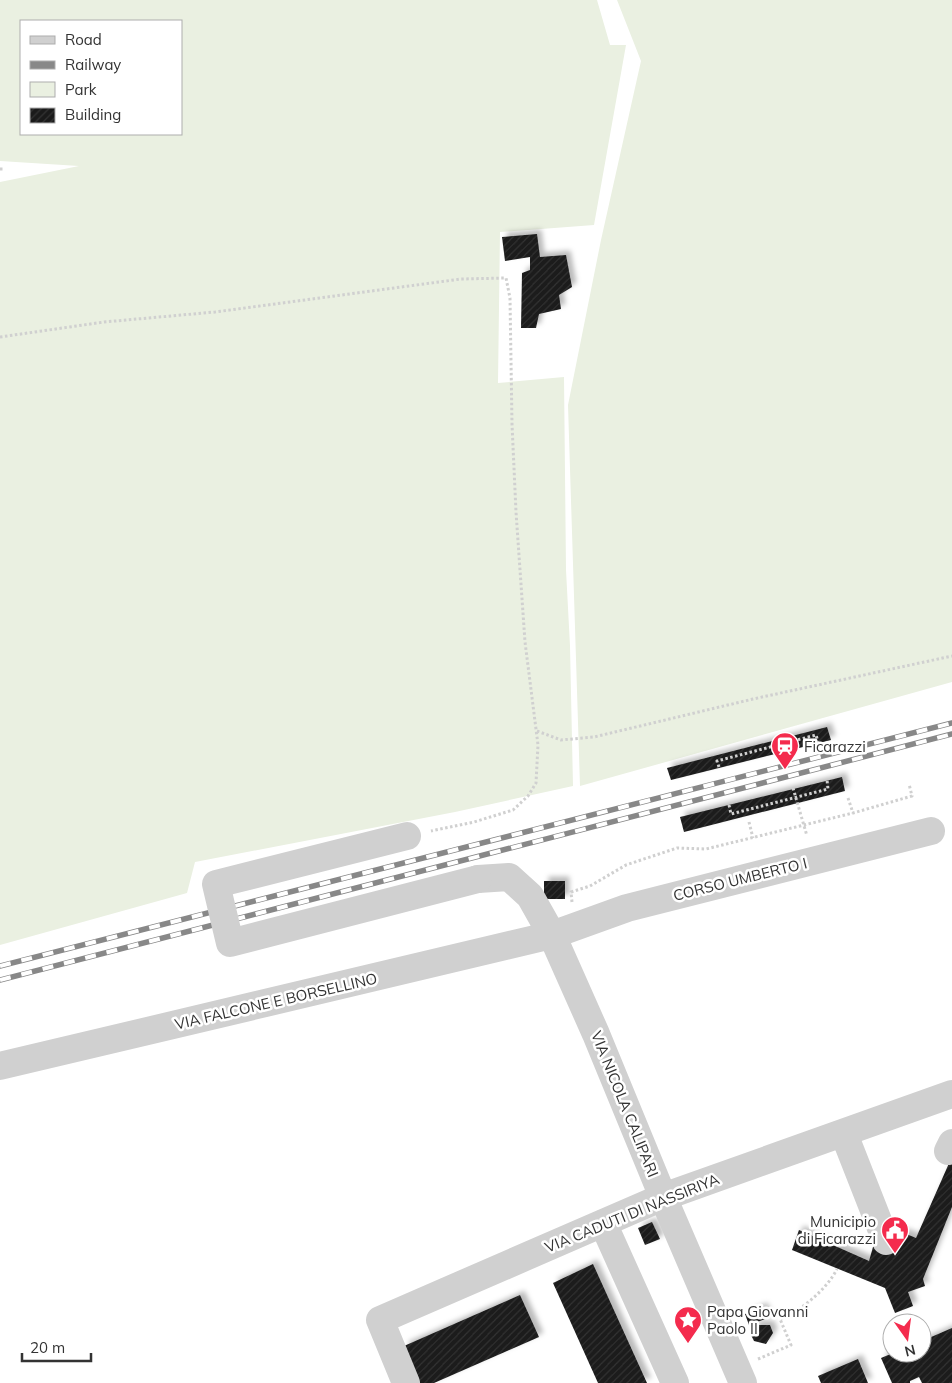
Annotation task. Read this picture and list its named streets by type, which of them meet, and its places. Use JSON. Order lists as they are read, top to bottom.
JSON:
{
  "streets": {
    "street": [
      "CORSO UMBERTO I",
      "VIA FALCONE E BORSELLINO",
      "VIA NICOLA CALIPARI",
      "VIA CADUTI DI NASSIRIYA"
    ]
  },
  "crossings": [
    ["CORSO UMBERTO I", "VIA FALCONE E BORSELLINO"],
    ["CORSO UMBERTO I", "VIA NICOLA CALIPARI"],
    ["VIA FALCONE E BORSELLINO", "VIA NICOLA CALIPARI"],
    ["VIA NICOLA CALIPARI", "VIA CADUTI DI NASSIRIYA"]
  ],
  "places": {
    "station": ["Ficarazzi"],
    "public building": ["Municipio di Ficarazzi"],
    "place": ["Papa Giovanni Paolo II"]
  },
  "legend": [
    "Road",
    "Railway",
    "Park",
    "Building"
  ],
  "scale_bar": "20 m",
  "north": "bottom"
}
